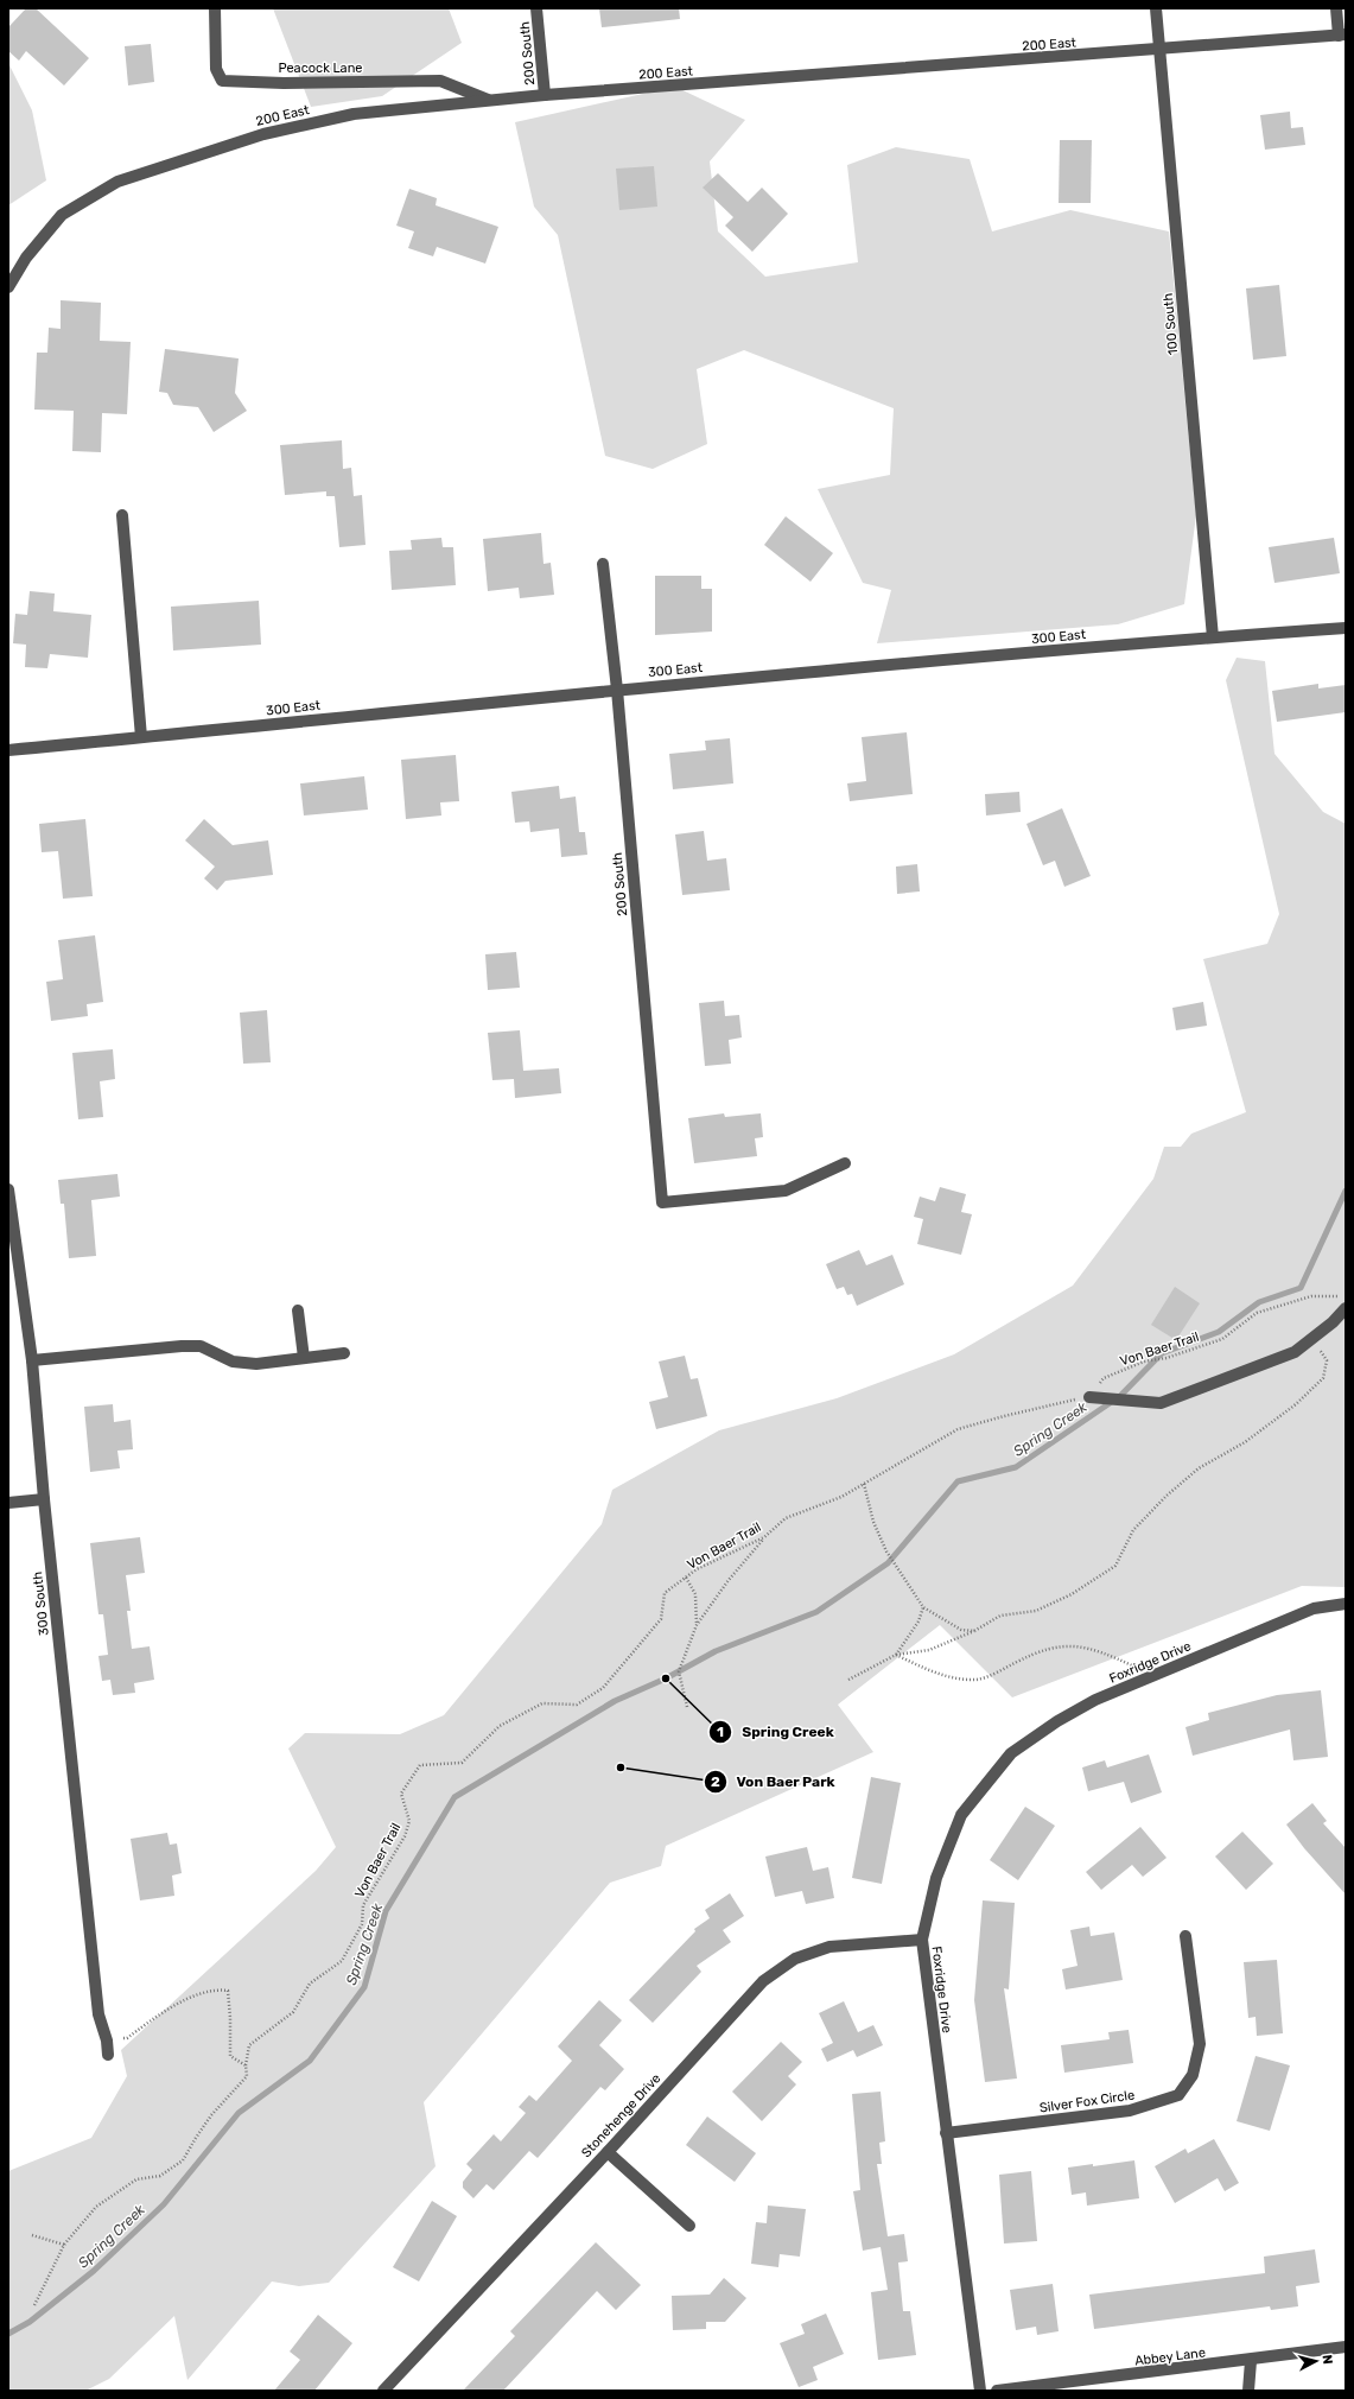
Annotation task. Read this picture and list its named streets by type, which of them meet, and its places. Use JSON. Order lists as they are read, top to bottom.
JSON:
{
  "streets": {
    "street": [
      "200 East",
      "200 South",
      "Peacock Lane",
      "100 South",
      "300 East",
      "300 South",
      "Foxridge Drive",
      "Silver Fox Circle",
      "Stonehenge Drive",
      "Abbey Lane"
    ],
    "path": ["Von Baer Trail"]
  },
  "crossings": [
    ["200 East", "200 South"],
    ["200 East", "Peacock Lane"],
    ["200 East", "100 South"],
    ["200 South", "300 East"],
    ["100 South", "300 East"],
    ["Foxridge Drive", "Silver Fox Circle"],
    ["Foxridge Drive", "Stonehenge Drive"]
  ],
  "water": ["Spring Creek"],
  "places": ["Spring Creek", "Von Baer Park"],
  "north": "right"
}
